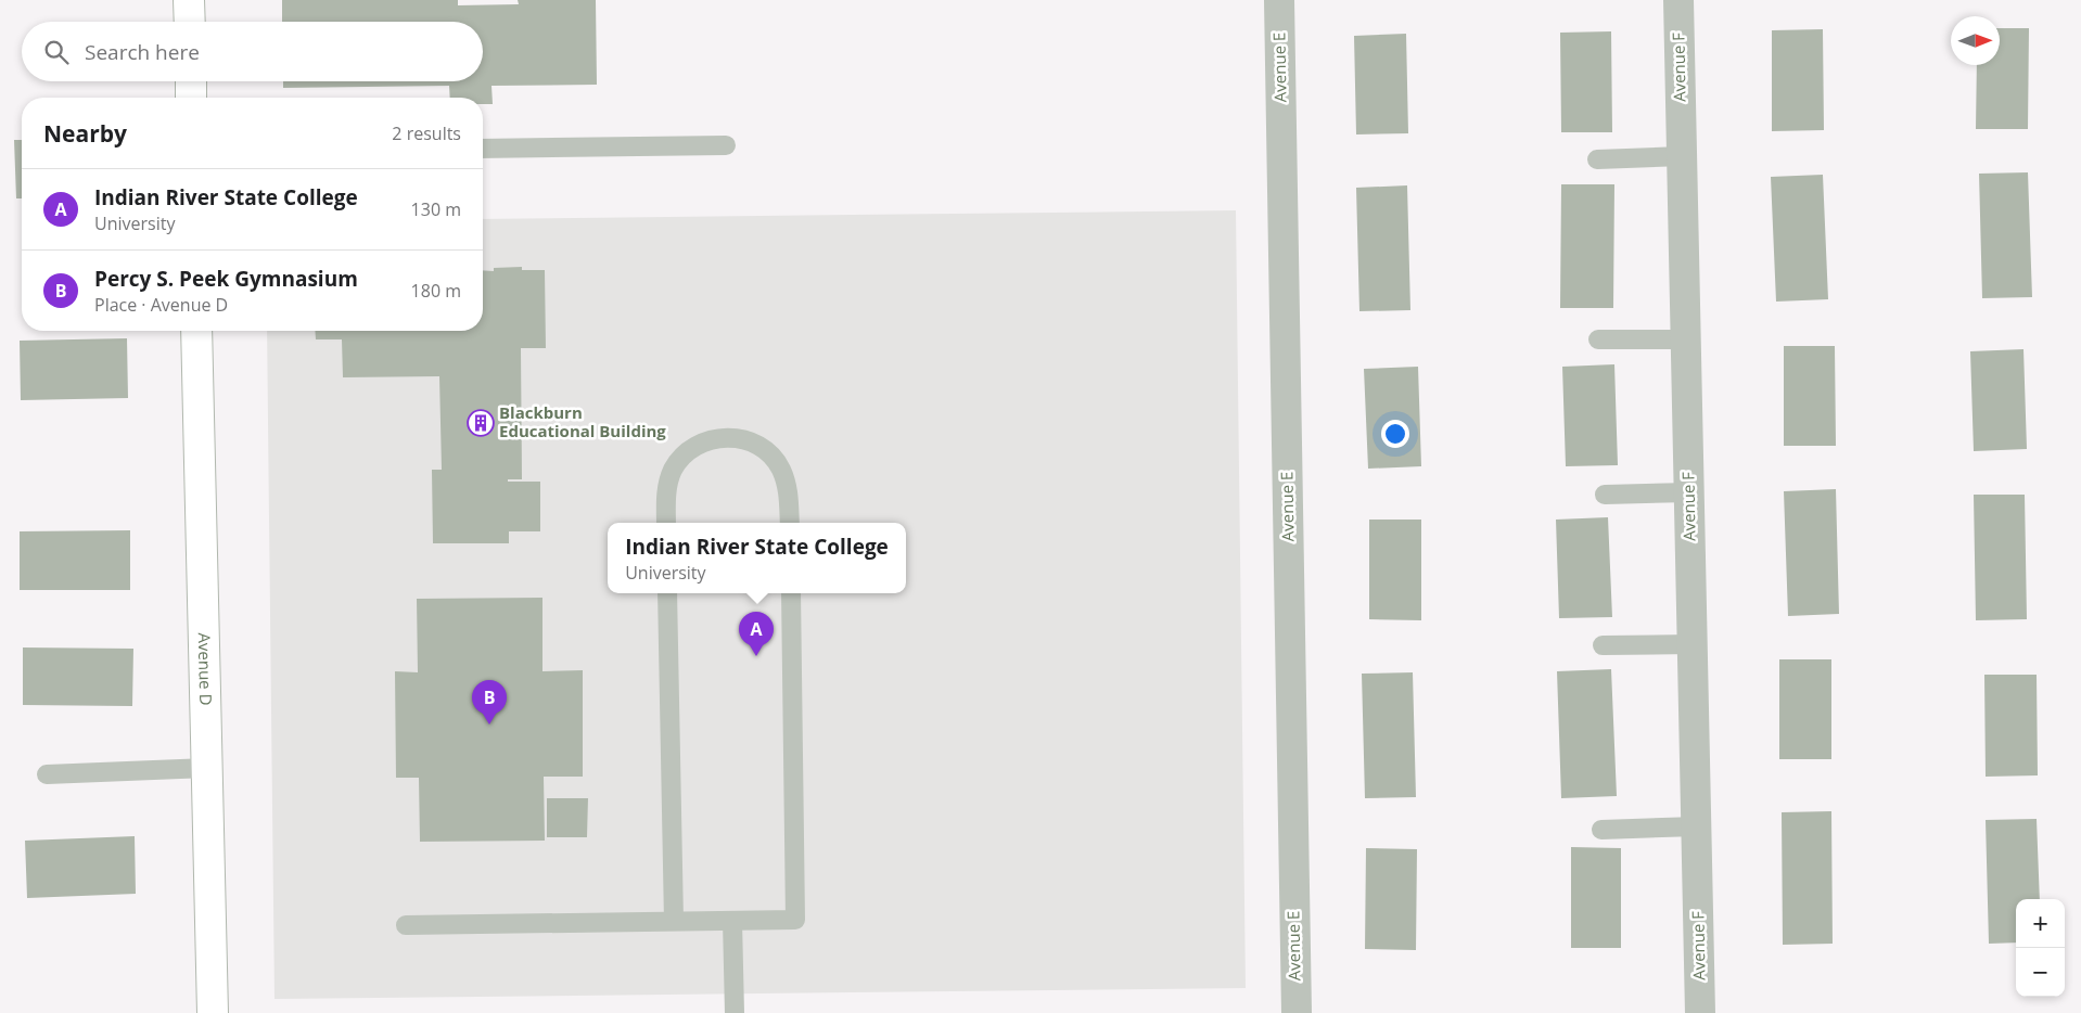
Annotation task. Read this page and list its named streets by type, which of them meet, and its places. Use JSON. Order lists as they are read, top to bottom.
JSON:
{
  "streets": {
    "street": ["Avenue E", "Avenue F", "Avenue D"]
  },
  "places": {
    "building": ["Blackburn Educational Building"]
  },
  "north": "right",
  "page": {
    "search": "Search here",
    "heading": ["Nearby", "2 results"],
    "list": [
      {
        "mark": "A",
        "name": "Indian River State College",
        "note": "University",
        "value": "130 m"
      },
      {
        "mark": "B",
        "name": "Percy S. Peek Gymnasium",
        "note": "Place · Avenue D",
        "value": "180 m"
      }
    ],
    "popup": ["Indian River State College", "University"],
    "pins": ["A", "B"],
    "map_buttons": ["+", "−"]
  }
}
